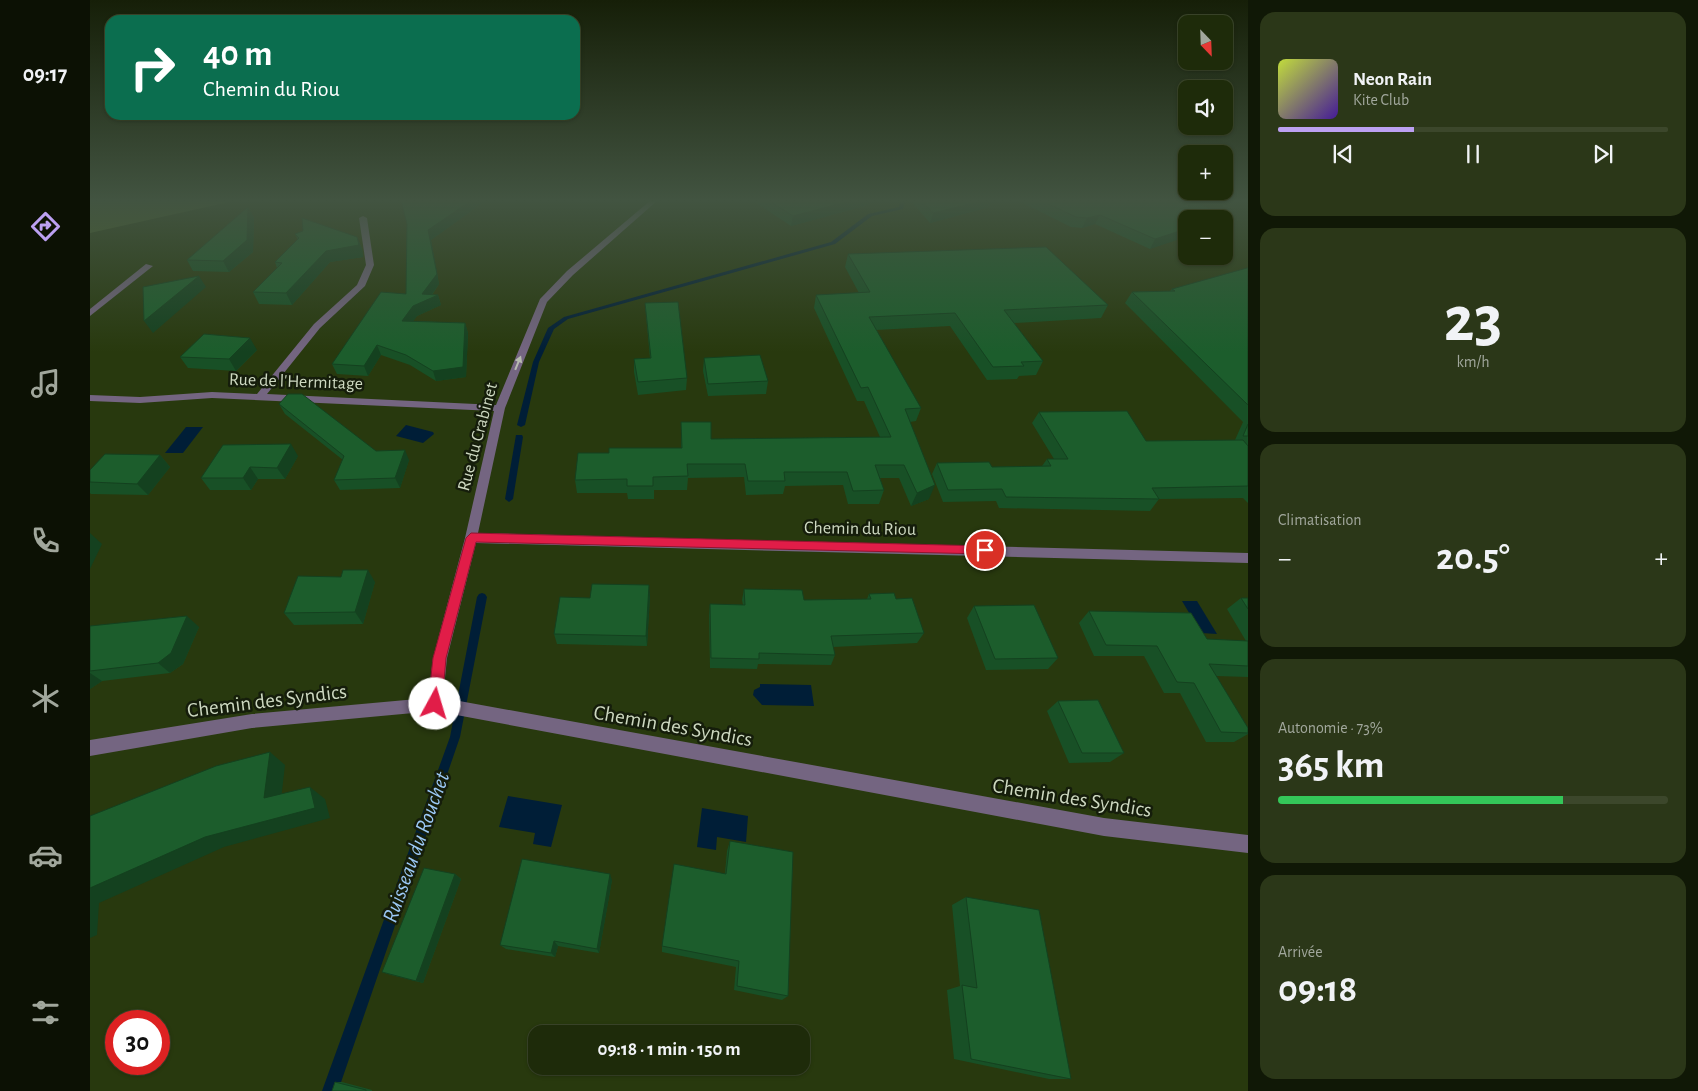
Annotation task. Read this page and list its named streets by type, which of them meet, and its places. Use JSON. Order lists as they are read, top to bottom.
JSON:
{
  "streets": {
    "street": [
      "Rue de l'Hermitage",
      "Rue du Crabinet",
      "Chemin du Riou",
      "Chemin des Syndics"
    ]
  },
  "crossings": [
    ["Rue de l'Hermitage", "Rue du Crabinet"],
    ["Rue du Crabinet", "Chemin du Riou"],
    ["Rue du Crabinet", "Chemin des Syndics"]
  ],
  "one_way": ["Rue du Crabinet"],
  "water": ["Ruisseau du Rouchet"],
  "north": "bottom right",
  "page": {
    "tabs": "09:17",
    "map_buttons": ["+", "−"],
    "turn": ["40 m", "Chemin du Riou"],
    "song": ["Neon Rain", "Kite Club"],
    "tile": [
      ["23", "km/h"],
      "Climatisation",
      ["Autonomie · 73%", "365 km"],
      ["Arrivée", "09:18"]
    ],
    "heat": ["−", "20.5°", "+"],
    "limit": "30",
    "trip": "09:18 · 1 min · 150 m"
  }
}
